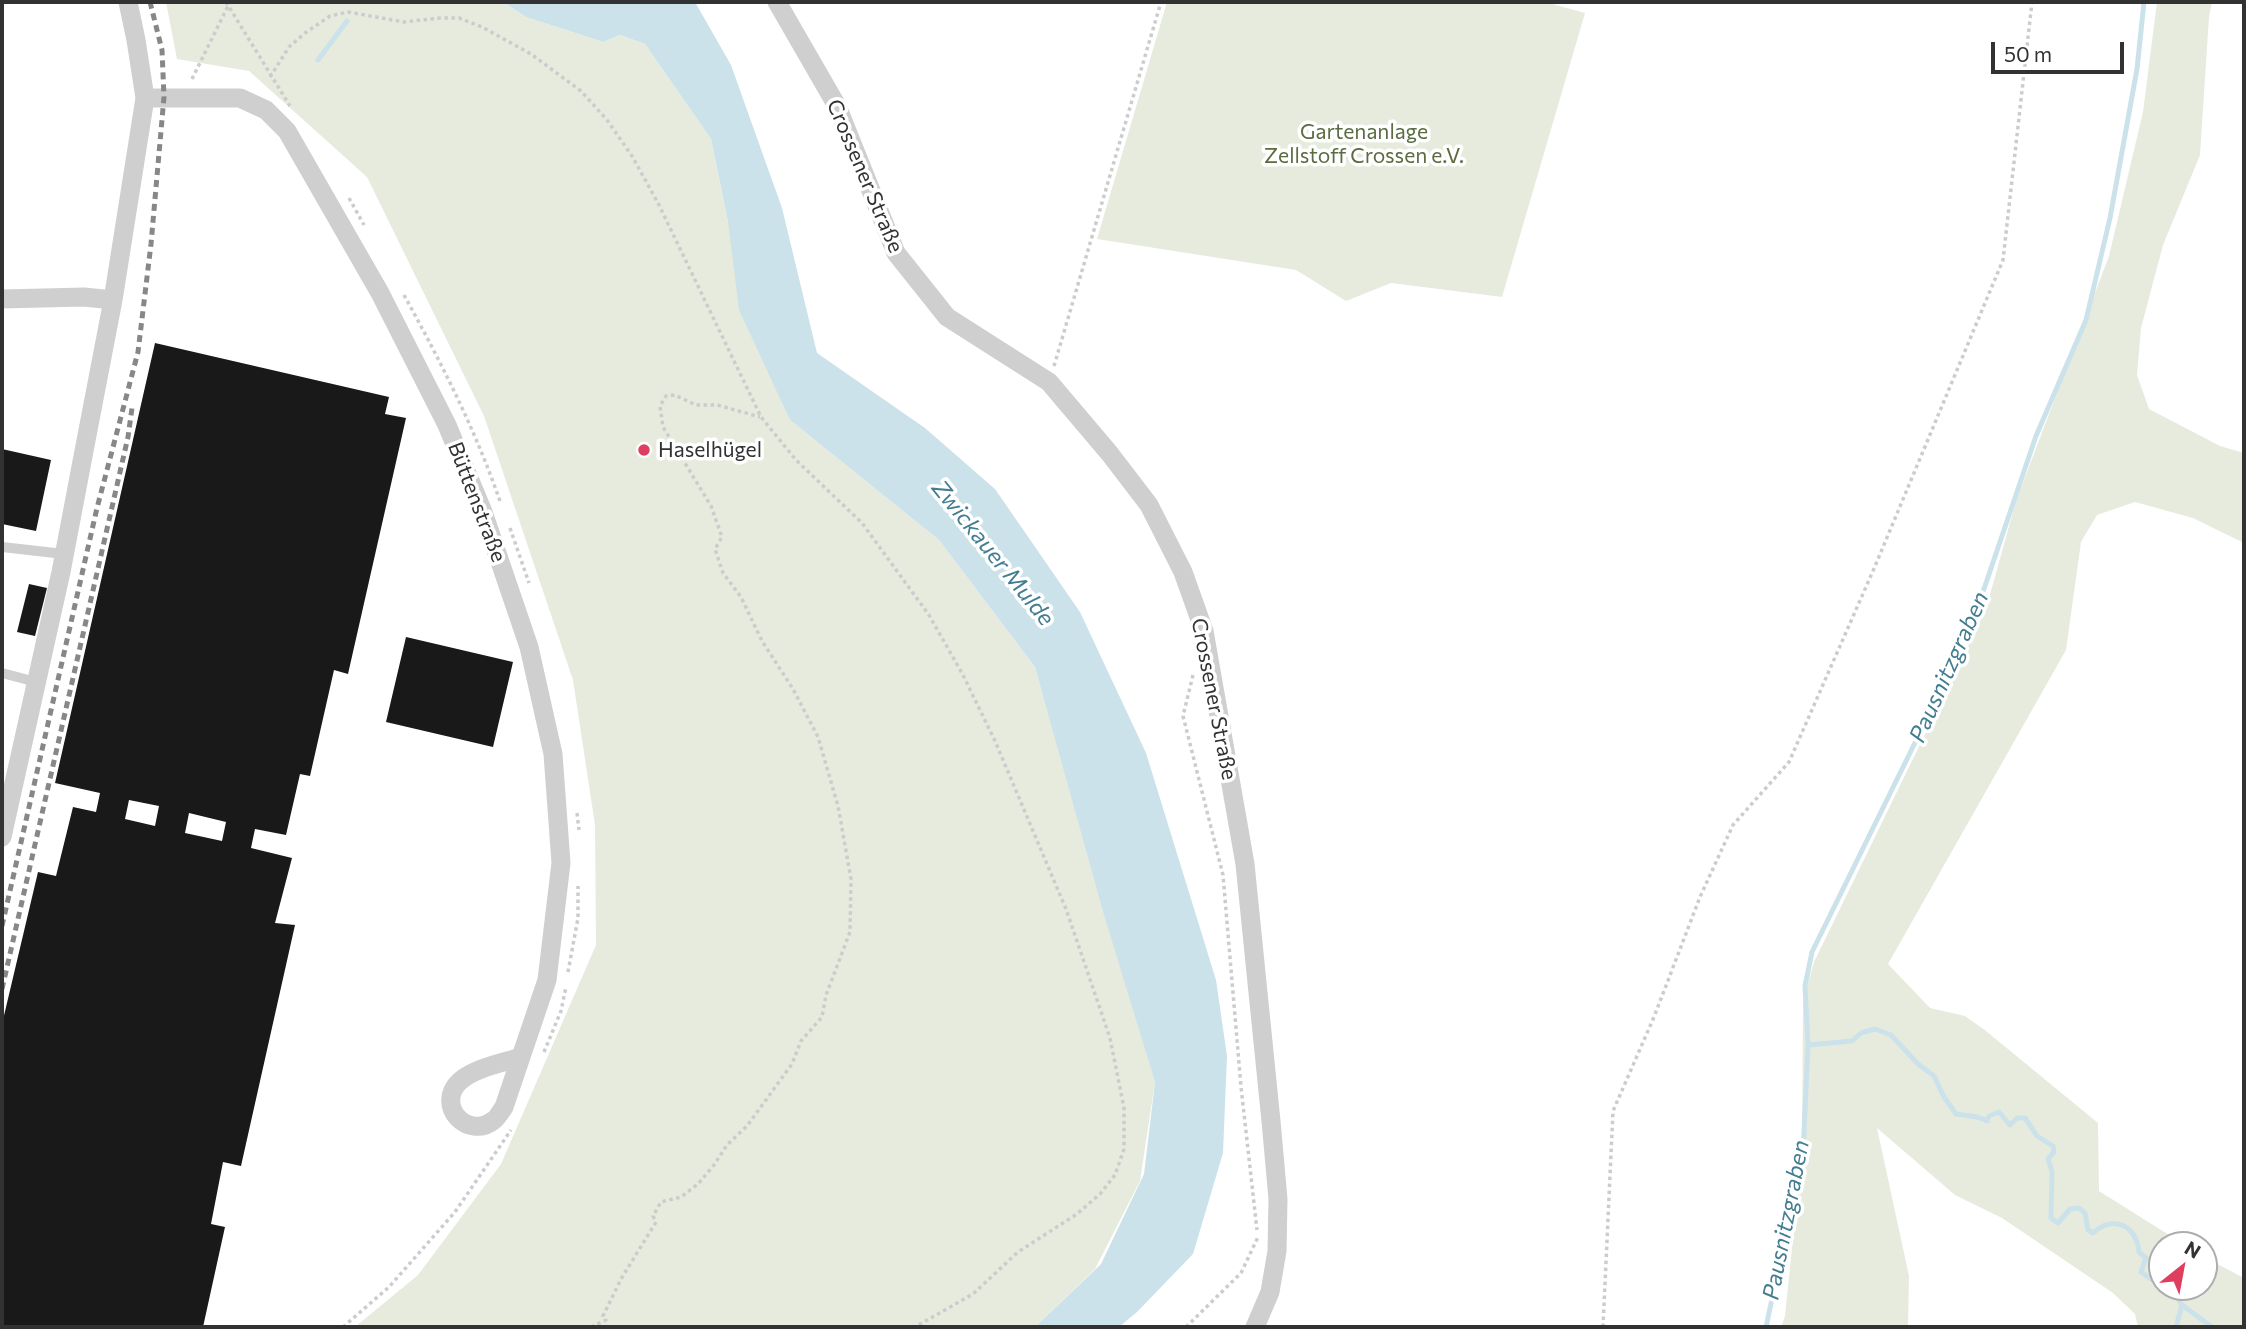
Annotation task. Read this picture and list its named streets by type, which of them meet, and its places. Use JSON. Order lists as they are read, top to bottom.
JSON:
{
  "streets": {
    "street": ["Crossener Straße", "Büttenstraße"]
  },
  "water": ["Zwickauer Mulde", "Pausnitzgraben"],
  "parks": ["Gartenanlage Zellstoff Crossen e.V."],
  "places": ["Haselhügel"],
  "scale_bar": "50 m",
  "north": "top right"
}
